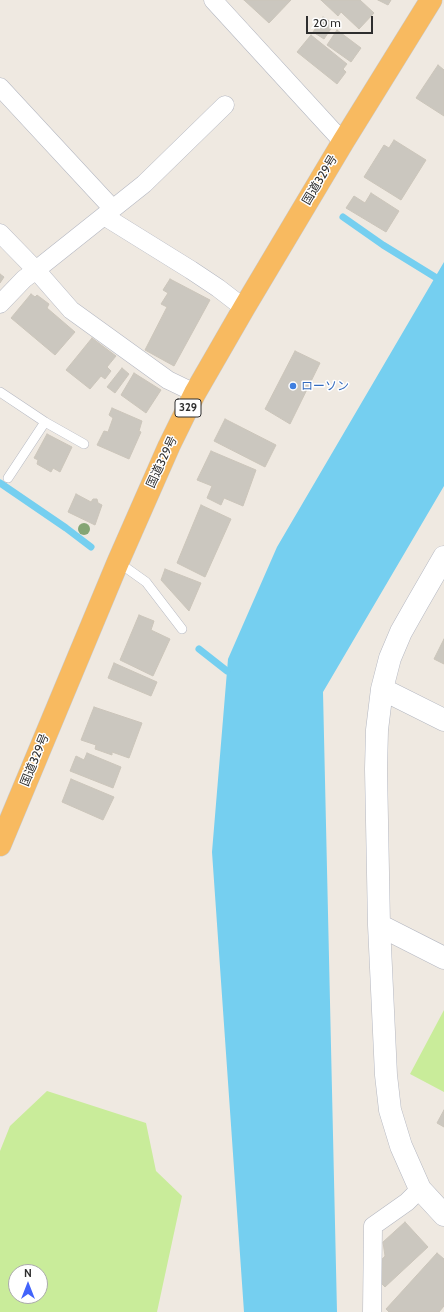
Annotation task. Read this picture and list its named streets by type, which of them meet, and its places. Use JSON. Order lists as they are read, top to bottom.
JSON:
{
  "streets": {
    "highway": ["国道329号", "329"]
  },
  "places": ["ローソン"],
  "scale_bar": "20 m",
  "north": "top"
}
